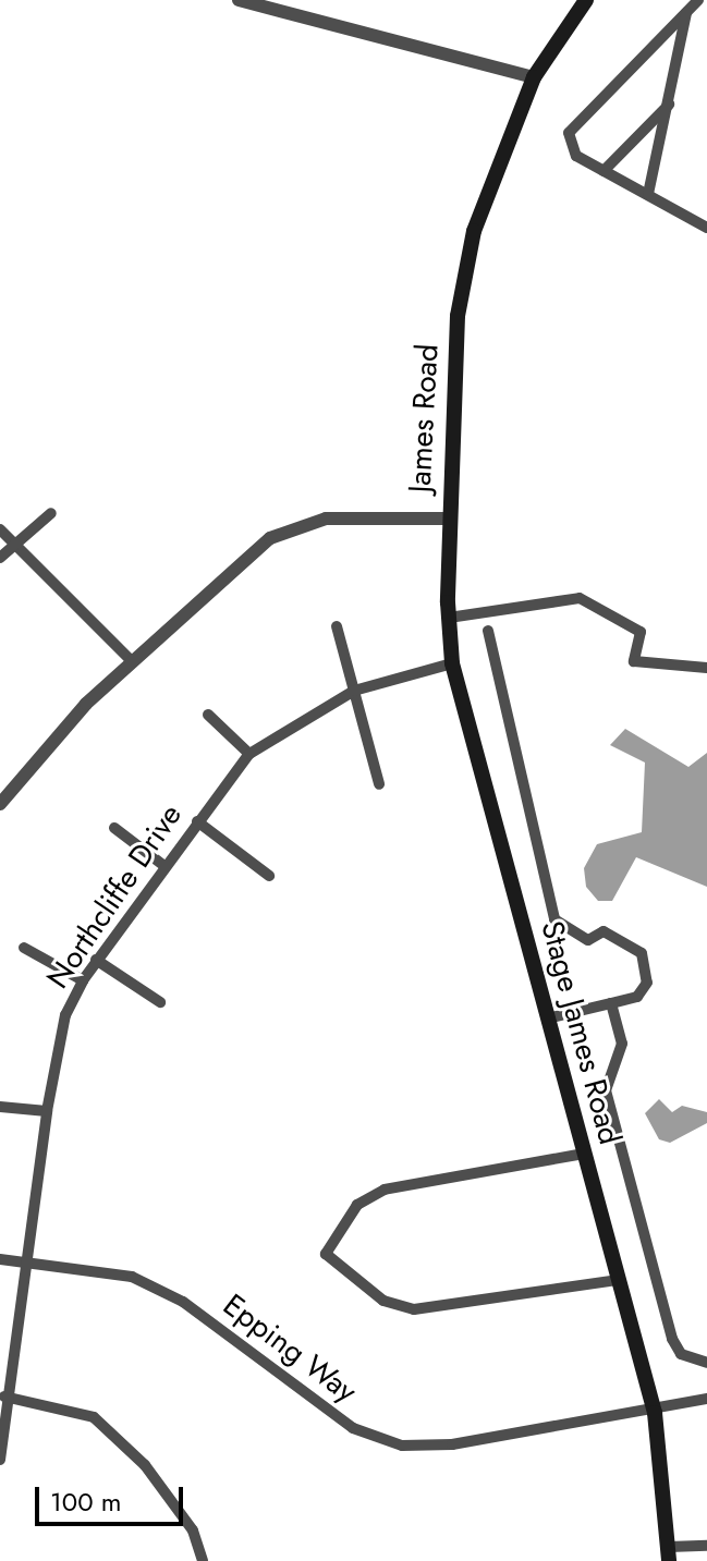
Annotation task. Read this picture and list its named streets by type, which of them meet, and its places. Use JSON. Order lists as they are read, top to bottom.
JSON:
{
  "streets": {
    "main road": ["James Road", "Stage James Road"],
    "street": ["Northcliffe Drive", "Epping Way"]
  },
  "crossings": [
    ["James Road", "Stage James Road"],
    ["Northcliffe Drive", "Stage James Road"],
    ["Northcliffe Drive", "Epping Way"],
    ["Stage James Road", "Epping Way"]
  ],
  "scale_bar": "100 m"
}
